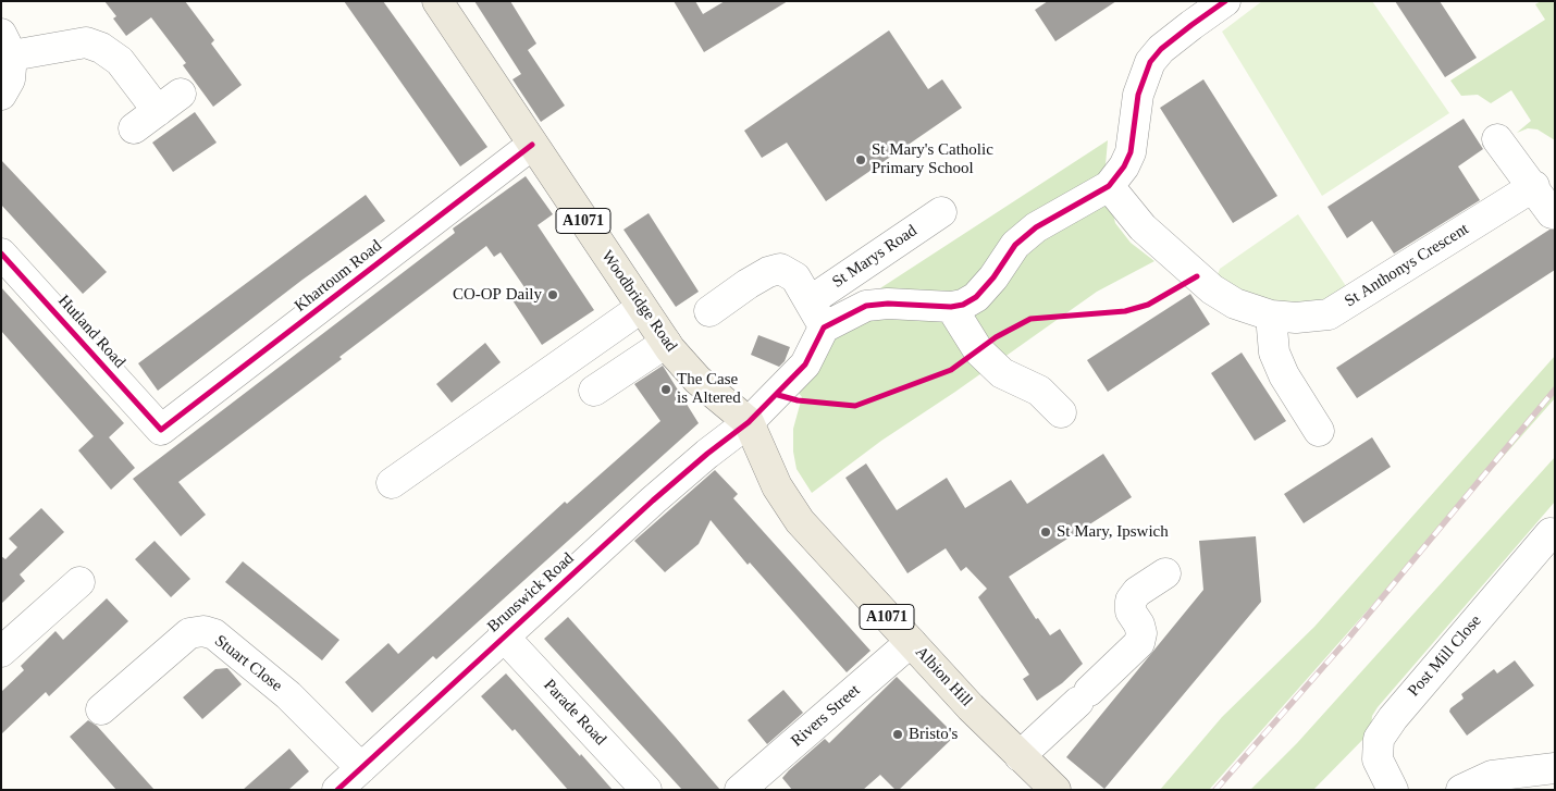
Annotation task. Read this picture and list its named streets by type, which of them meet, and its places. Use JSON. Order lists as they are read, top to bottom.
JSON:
{
  "streets": {
    "main road": ["A1071", "Woodbridge Road", "Albion Hill"],
    "street": [
      "St Marys Road",
      "St Anthonys Crescent",
      "Khartoum Road",
      "Hutland Road",
      "Brunswick Road",
      "Post Mill Close",
      "Stuart Close",
      "Parade Road",
      "Rivers Street"
    ]
  },
  "crossings": [
    ["St Marys Road", "St Anthonys Crescent"],
    ["Khartoum Road", "Woodbridge Road"],
    ["Khartoum Road", "Hutland Road"],
    ["Woodbridge Road", "Brunswick Road"],
    ["Woodbridge Road", "Albion Hill"],
    ["Brunswick Road", "Stuart Close"],
    ["Brunswick Road", "Albion Hill"],
    ["Brunswick Road", "Parade Road"],
    ["Albion Hill", "Rivers Street"]
  ],
  "places": [
    "St Mary's Catholic Primary School",
    "CO-OP Daily",
    "The Case is Altered",
    "St Mary, Ipswich",
    "Bristo's"
  ]
}
